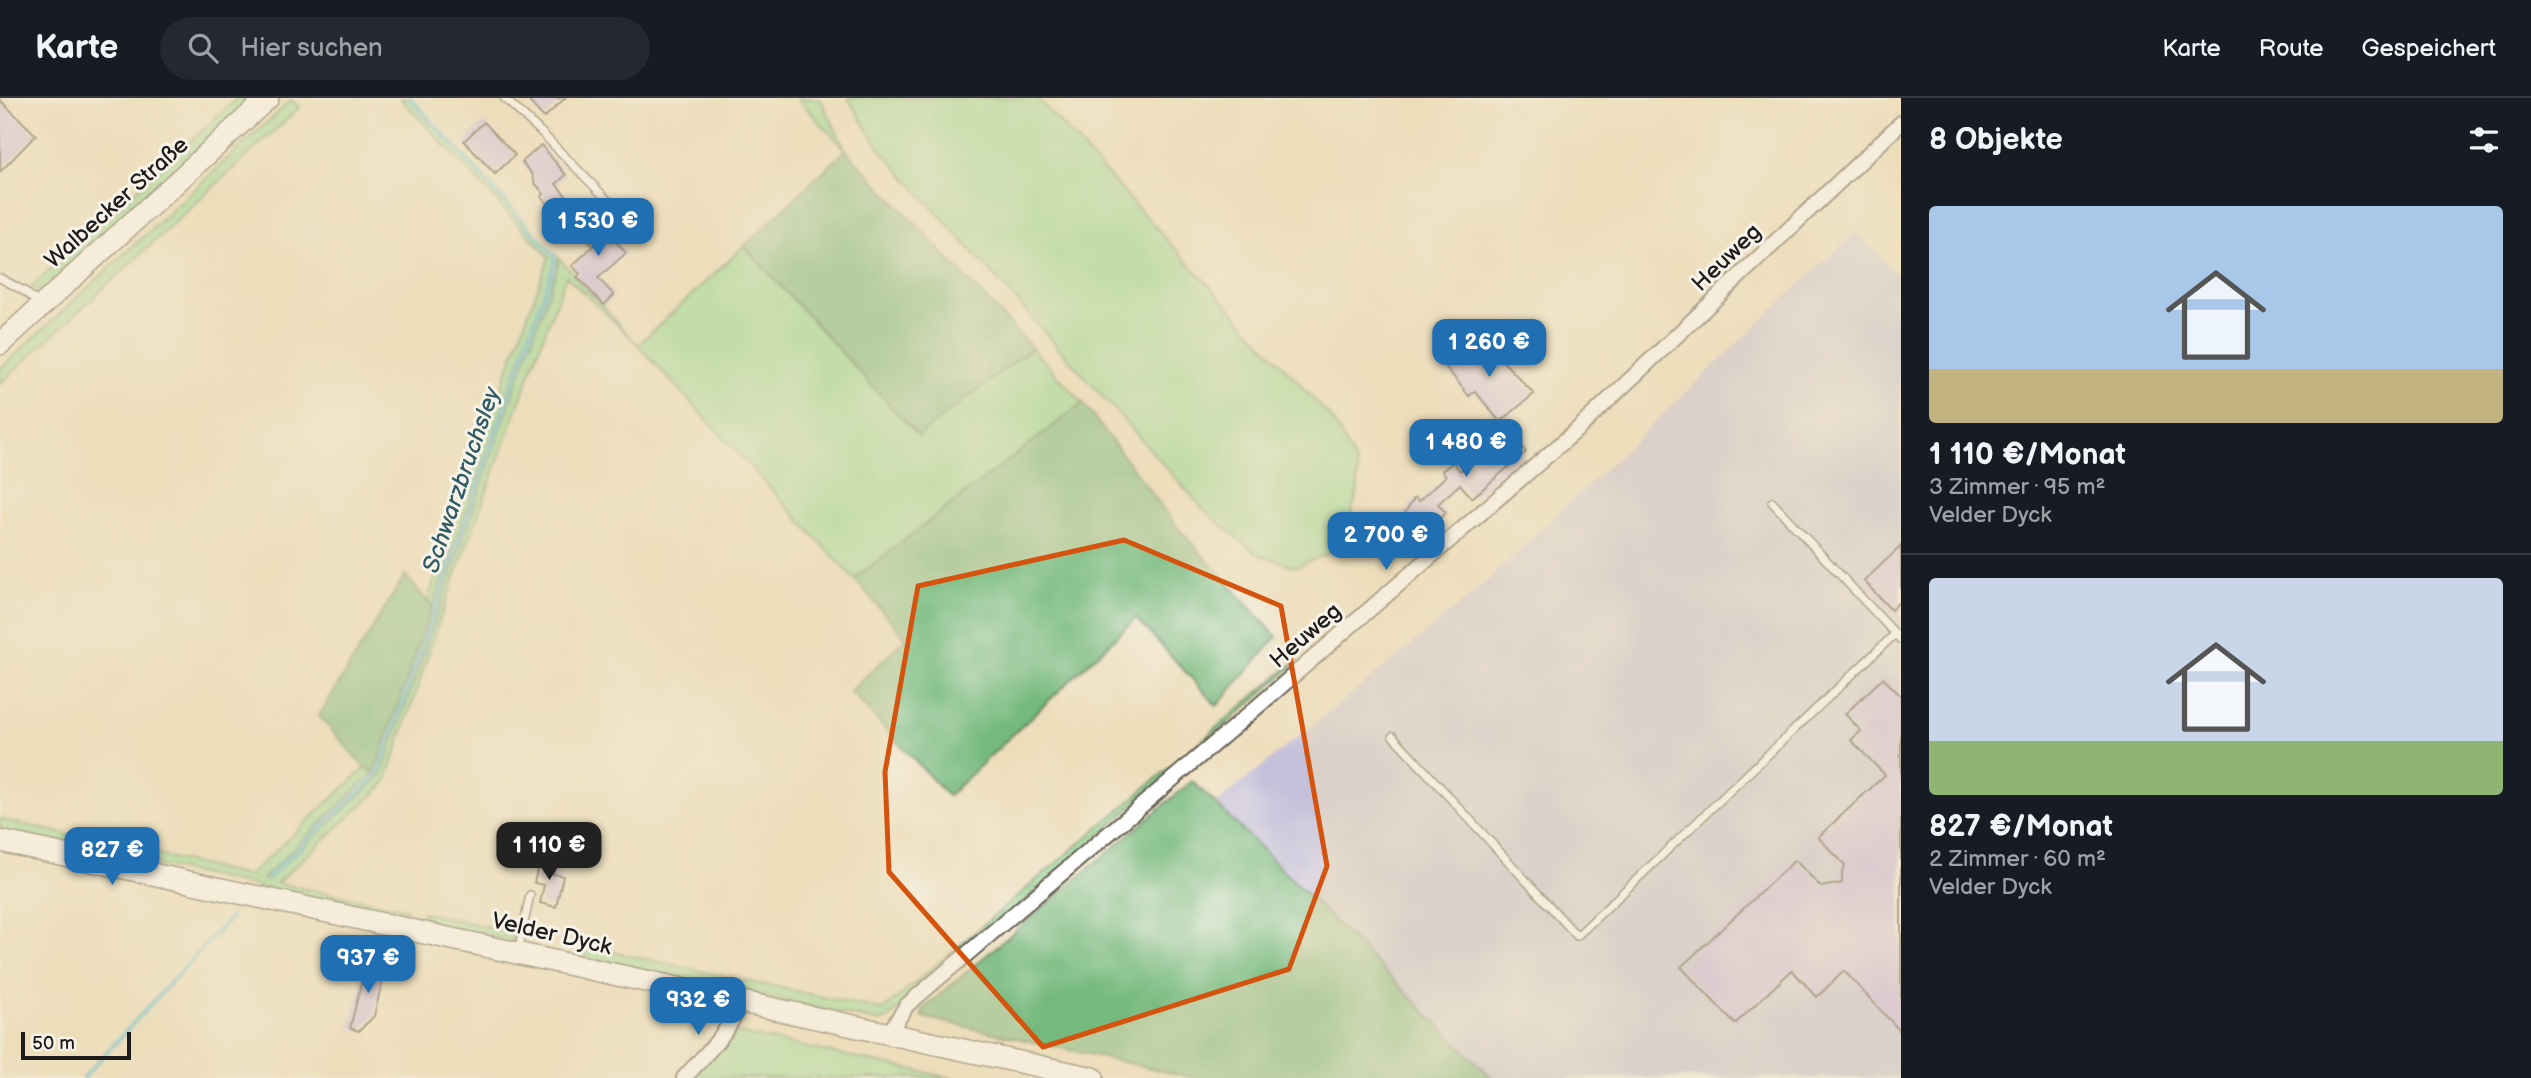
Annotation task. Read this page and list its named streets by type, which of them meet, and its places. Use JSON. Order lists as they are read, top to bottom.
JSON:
{
  "streets": {
    "main road": ["Walbecker Straße", "Velder Dyck"],
    "street": ["Heuweg"]
  },
  "crossings": [
    ["Heuweg", "Velder Dyck"]
  ],
  "water": ["Schwarzbruchsley"],
  "scale_bar": "50 m",
  "page": {
    "header": "Karte",
    "search": "Hier suchen",
    "nav": ["Karte", "Route", "Gespeichert"],
    "heading": "8 Objekte",
    "list": [
      {
        "name": "1 110 €/Monat",
        "note": "3 Zimmer · 95 m² · Velder Dyck"
      },
      {
        "name": "827 €/Monat",
        "note": "2 Zimmer · 60 m² · Velder Dyck"
      }
    ],
    "price": [
      "1 530 €",
      "1 260 €",
      "1 480 €",
      "2 700 €",
      "1 110 €",
      "827 €",
      "937 €",
      "932 €"
    ],
    "scale": "50 m"
  }
}
